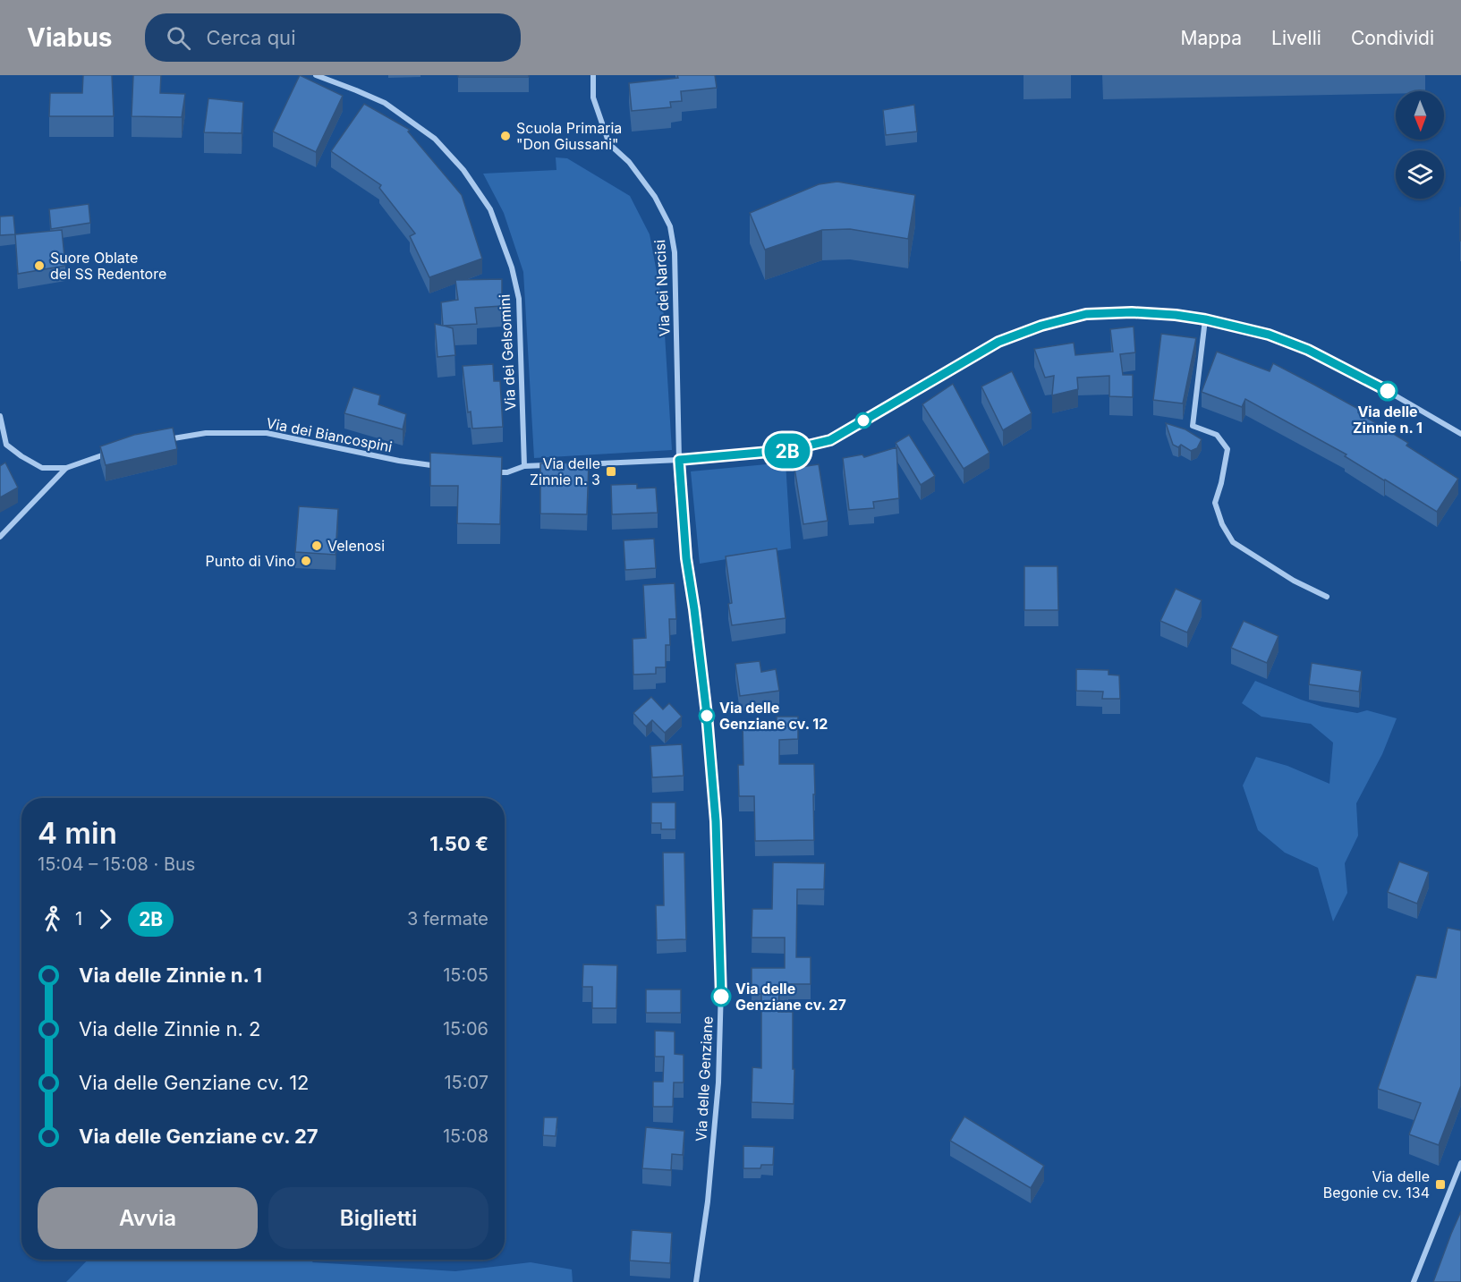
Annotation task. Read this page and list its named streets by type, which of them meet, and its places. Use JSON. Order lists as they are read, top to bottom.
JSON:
{
  "streets": {
    "street": [
      "Via dei Narcisi",
      "Via dei Gelsomini",
      "Via dei Biancospini",
      "Via delle Genziane"
    ]
  },
  "crossings": [
    ["Via dei Narcisi", "Via delle Genziane"]
  ],
  "places": {
    "other": [
      "Scuola Primaria \"Don Giussani\"",
      "Suore Oblate del SS Redentore",
      "Via delle Zinnie n. 1",
      "Velenosi",
      "Punto di Vino",
      "Via delle Genziane cv. 12",
      "Via delle Genziane cv. 27"
    ],
    "transit": ["Via delle Zinnie n. 3", "Via delle Begonie cv. 134"]
  },
  "lines": ["bus line 2B"],
  "north": "bottom",
  "page": {
    "header": "Viabus",
    "search": "Cerca qui",
    "nav": ["Mappa", "Livelli", "Condividi"],
    "on_map": "2B",
    "heading": ["4 min", "15:04 – 15:08 · Bus", "1.50 €"],
    "legs": ["1", "2B", "3 fermate"],
    "list": [
      {
        "name": "Via delle Zinnie n. 1",
        "value": "15:05"
      },
      {
        "name": "Via delle Zinnie n. 2",
        "value": "15:06"
      },
      {
        "name": "Via delle Genziane cv. 12",
        "value": "15:07"
      },
      {
        "name": "Via delle Genziane cv. 27",
        "value": "15:08"
      }
    ],
    "buttons": ["Avvia", "Biglietti"]
  }
}
